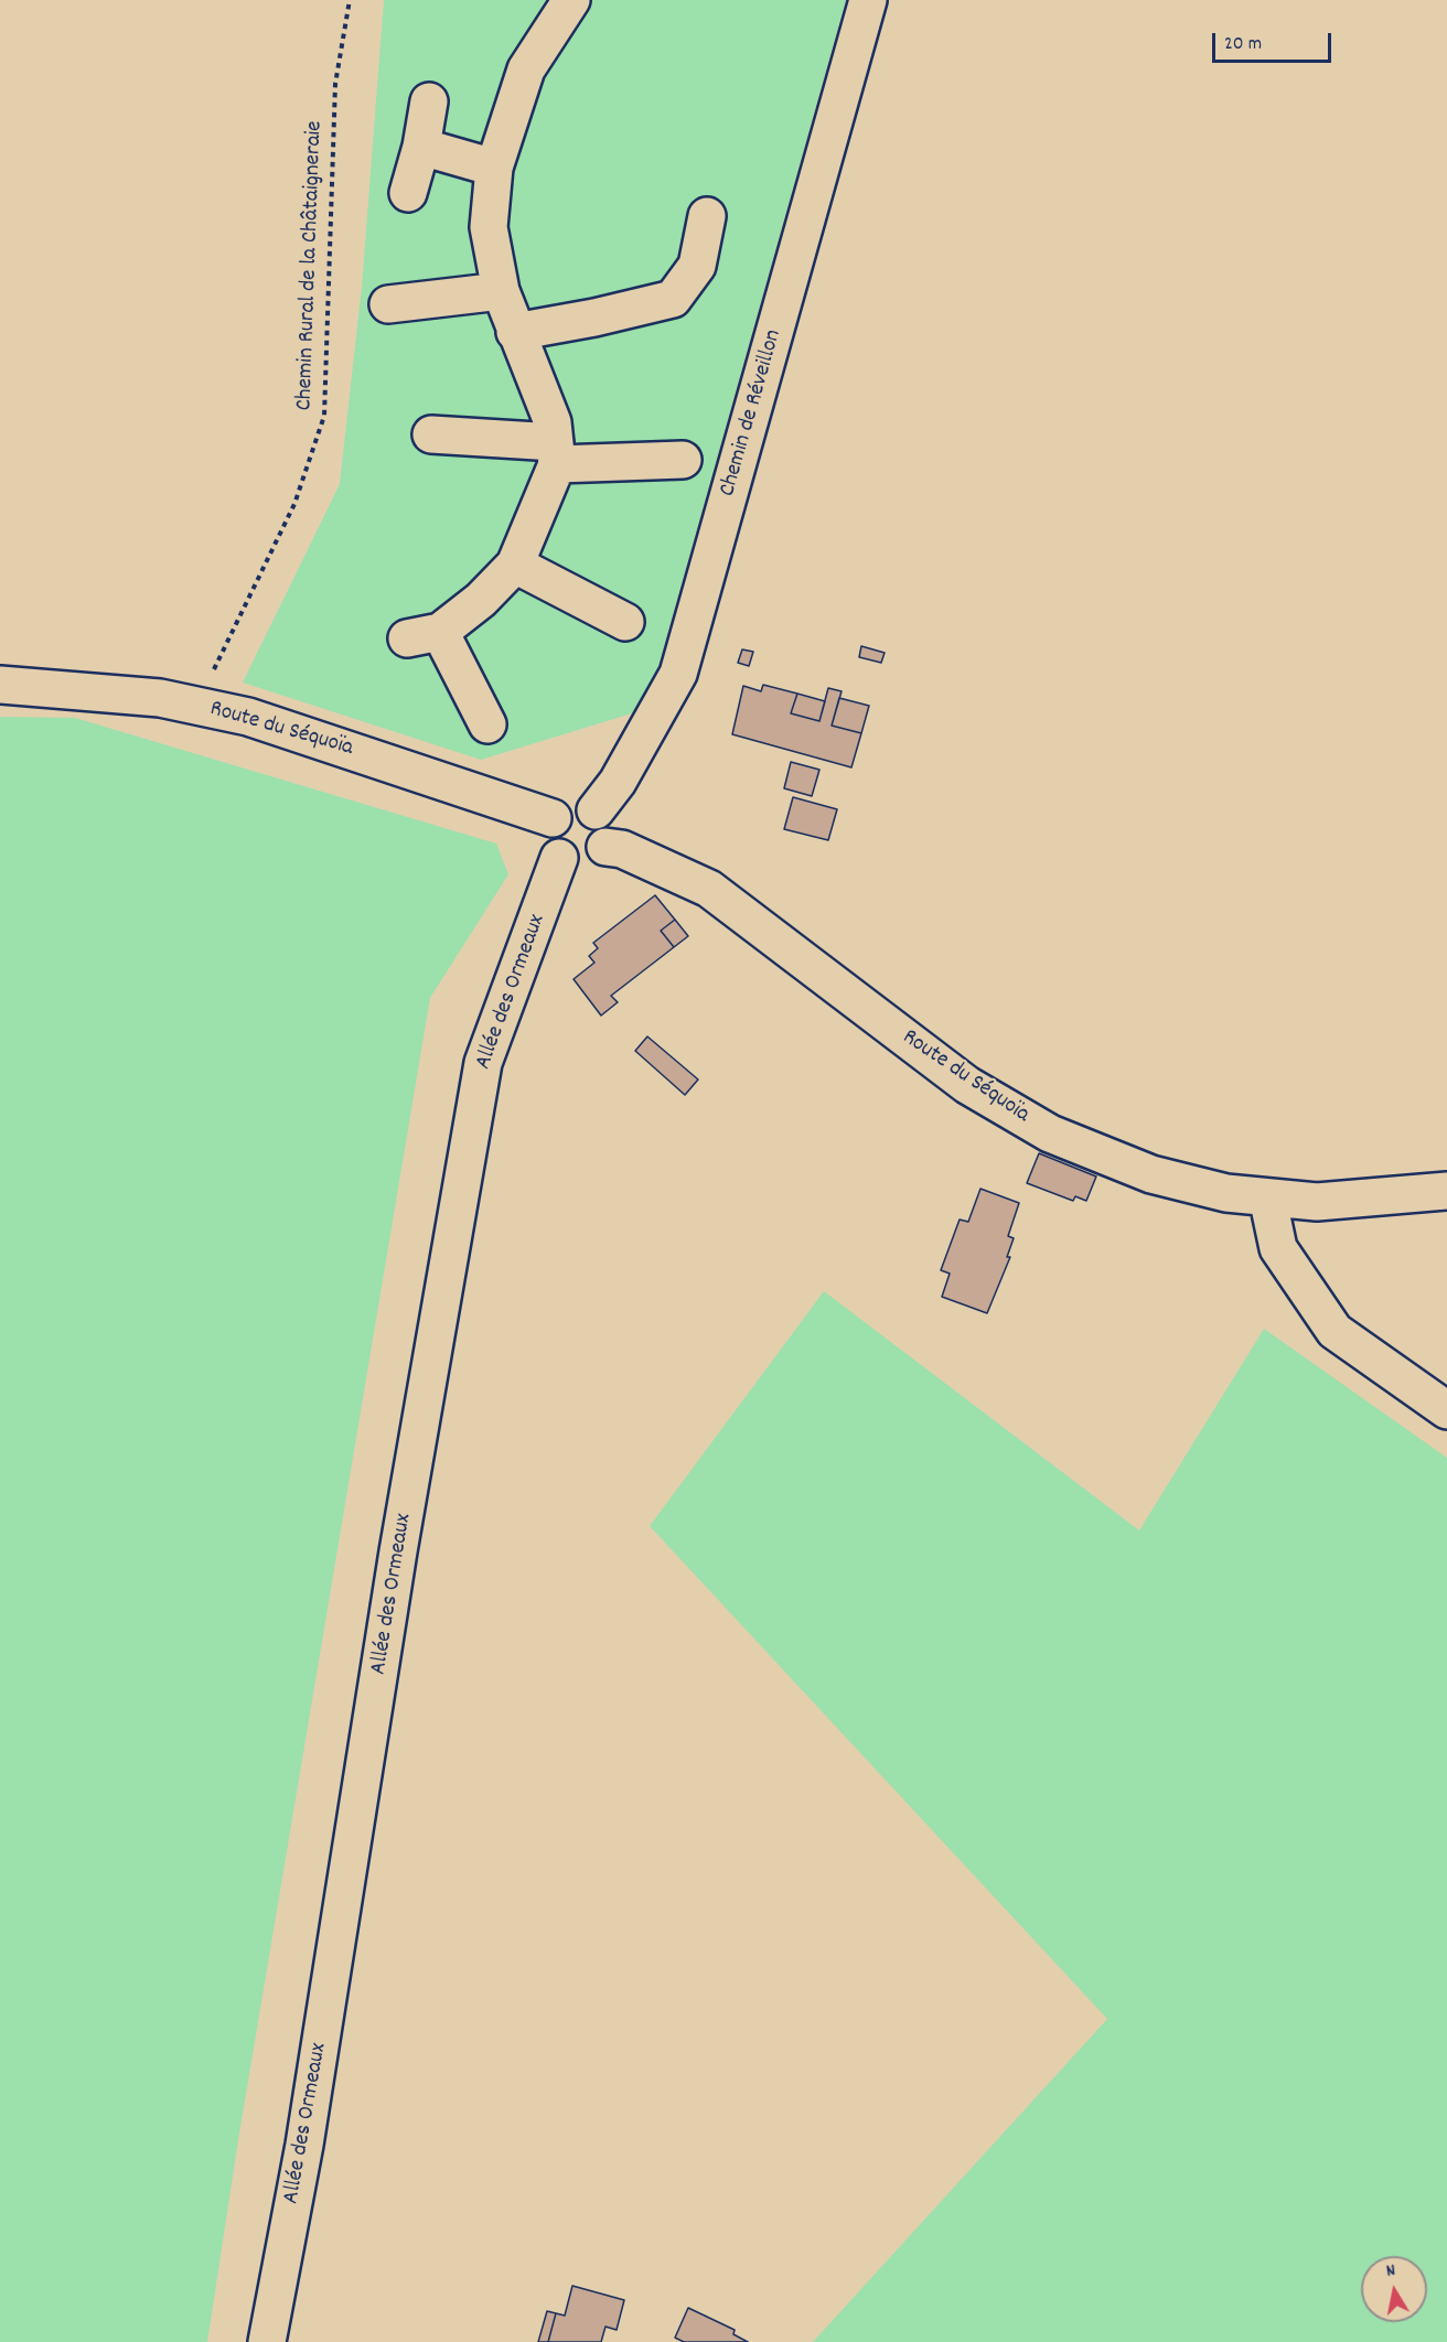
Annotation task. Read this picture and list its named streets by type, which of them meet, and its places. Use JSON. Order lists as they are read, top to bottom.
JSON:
{
  "streets": {
    "street": ["Chemin de Réveillon", "Route du Séquoïa", "Allée des Ormeaux"],
    "path": ["Chemin Rural de la Châtaigneraie"]
  },
  "crossings": [
    ["Chemin Rural de la Châtaigneraie", "Route du Séquoïa"],
    ["Chemin de Réveillon", "Route du Séquoïa"],
    ["Chemin de Réveillon", "Allée des Ormeaux"],
    ["Route du Séquoïa", "Allée des Ormeaux"]
  ],
  "scale_bar": "20 m",
  "north": "top"
}
